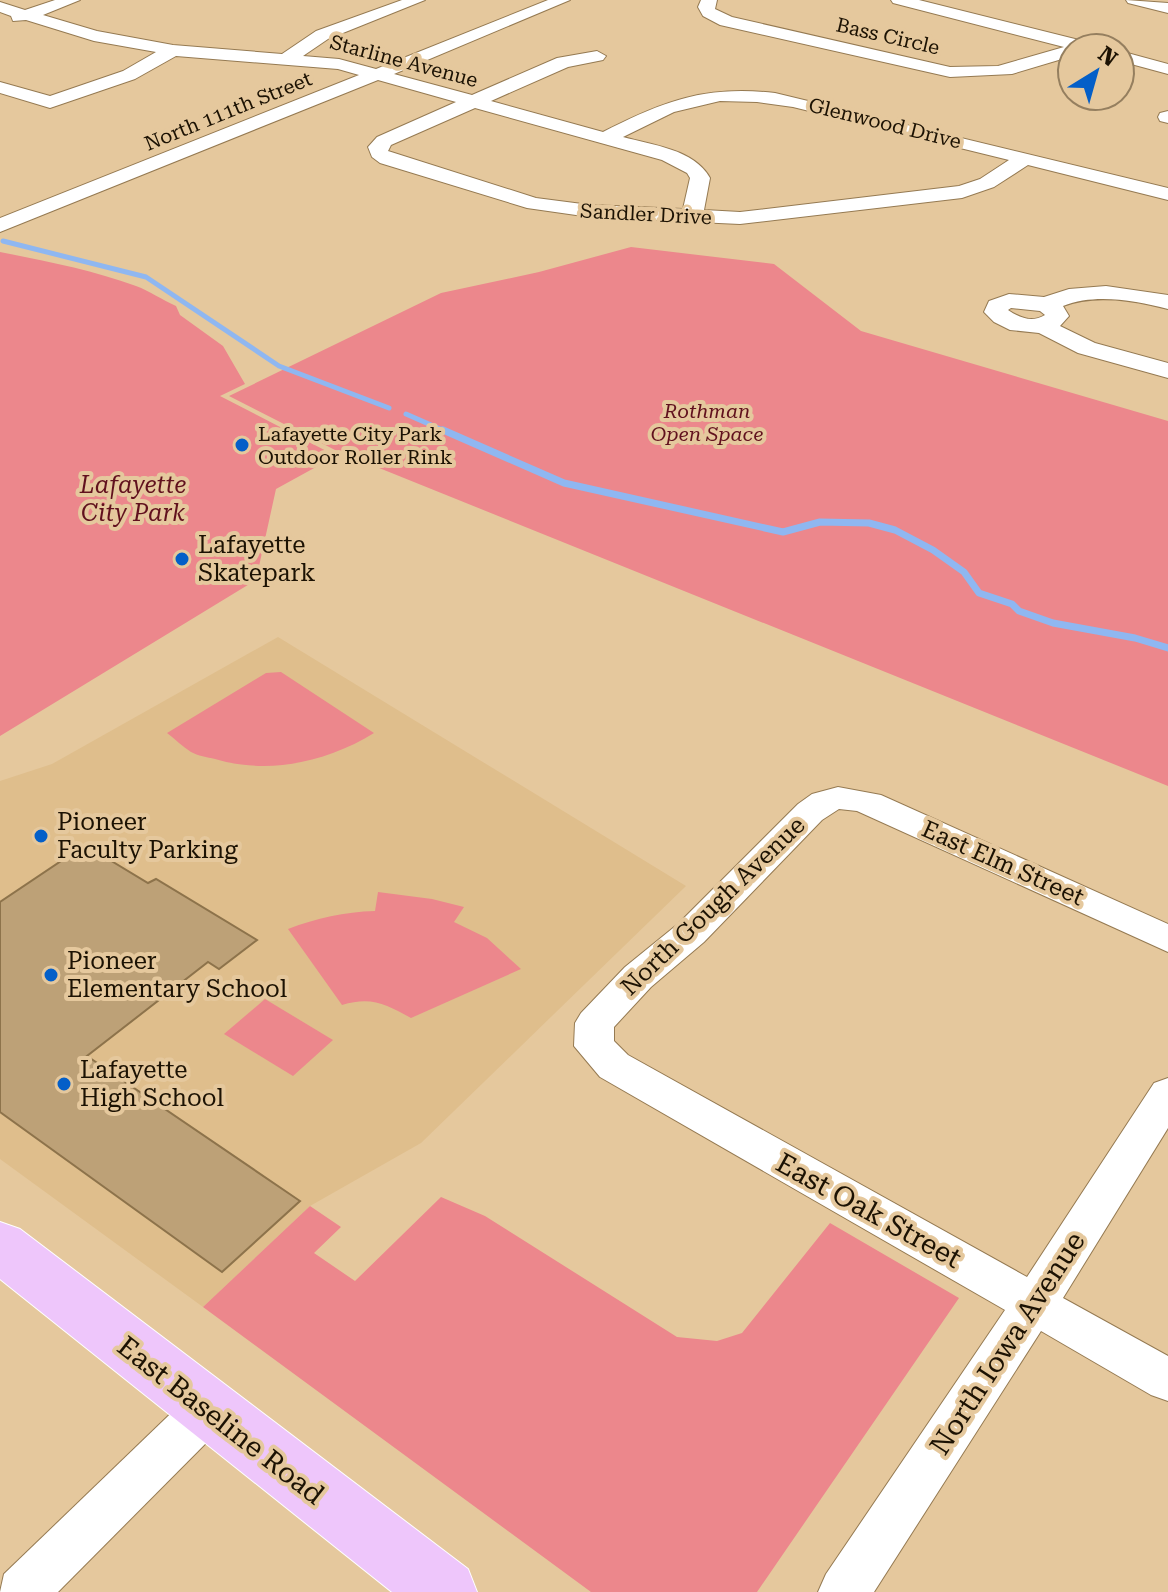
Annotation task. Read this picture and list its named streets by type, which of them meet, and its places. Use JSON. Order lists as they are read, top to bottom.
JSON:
{
  "streets": {
    "main road": ["East Baseline Road"],
    "street": [
      "Bass Circle",
      "Starline Avenue",
      "North 111th Street",
      "Glenwood Drive",
      "Sandler Drive",
      "East Elm Street",
      "North Gough Avenue",
      "East Oak Street",
      "North Iowa Avenue"
    ]
  },
  "crossings": [
    ["Starline Avenue", "North 111th Street"],
    ["Starline Avenue", "Glenwood Drive"],
    ["Starline Avenue", "Sandler Drive"],
    ["Glenwood Drive", "Sandler Drive"],
    ["East Elm Street", "North Gough Avenue"],
    ["North Gough Avenue", "East Oak Street"],
    ["East Oak Street", "North Iowa Avenue"]
  ],
  "parks": ["Rothman Open Space", "Lafayette City Park"],
  "places": [
    "Lafayette City Park Outdoor Roller Rink",
    "Lafayette Skatepark",
    "Pioneer Faculty Parking",
    "Pioneer Elementary School",
    "Lafayette High School"
  ],
  "north": "top right"
}
